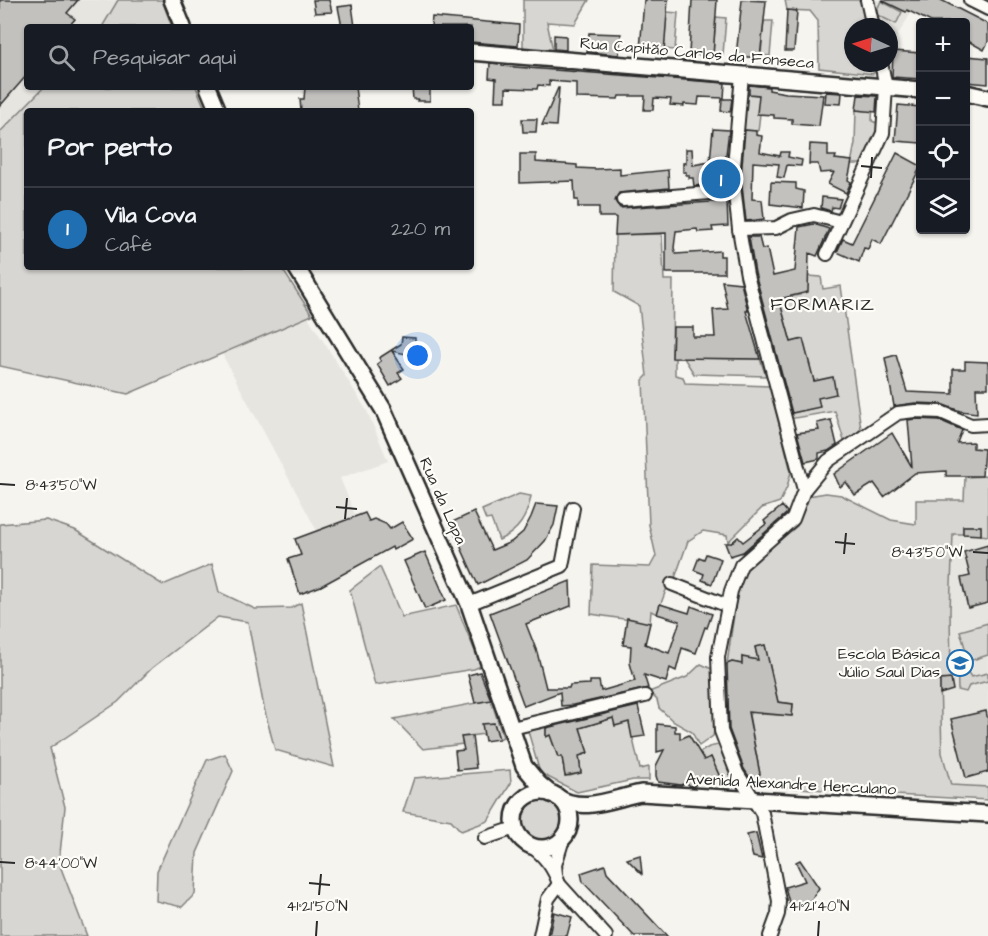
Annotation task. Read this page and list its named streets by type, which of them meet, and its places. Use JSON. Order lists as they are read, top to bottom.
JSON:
{
  "streets": {
    "main road": ["Rua Capitão Carlos da Fonseca", "Rua da Lapa", "Avenida Alexandre Herculano"]
  },
  "crossings": [
    ["Rua da Lapa", "Avenida Alexandre Herculano"]
  ],
  "districts": ["FORMARIZ"],
  "places": {
    "school or university": ["Escola Básica Júlio Saul Dias"]
  },
  "north": "left",
  "page": {
    "map_buttons": ["+", "−"],
    "search": "Pesquisar aqui",
    "heading": "Por perto",
    "pins": "1",
    "list": [
      {
        "mark": "1",
        "name": "Vila Cova",
        "note": "Café",
        "value": "220 m"
      }
    ]
  },
  "coordinates": [
    "8°43'50\"W",
    "8°44'00\"W",
    "41°21'50\"N",
    "41°21'40\"N"
  ]
}
